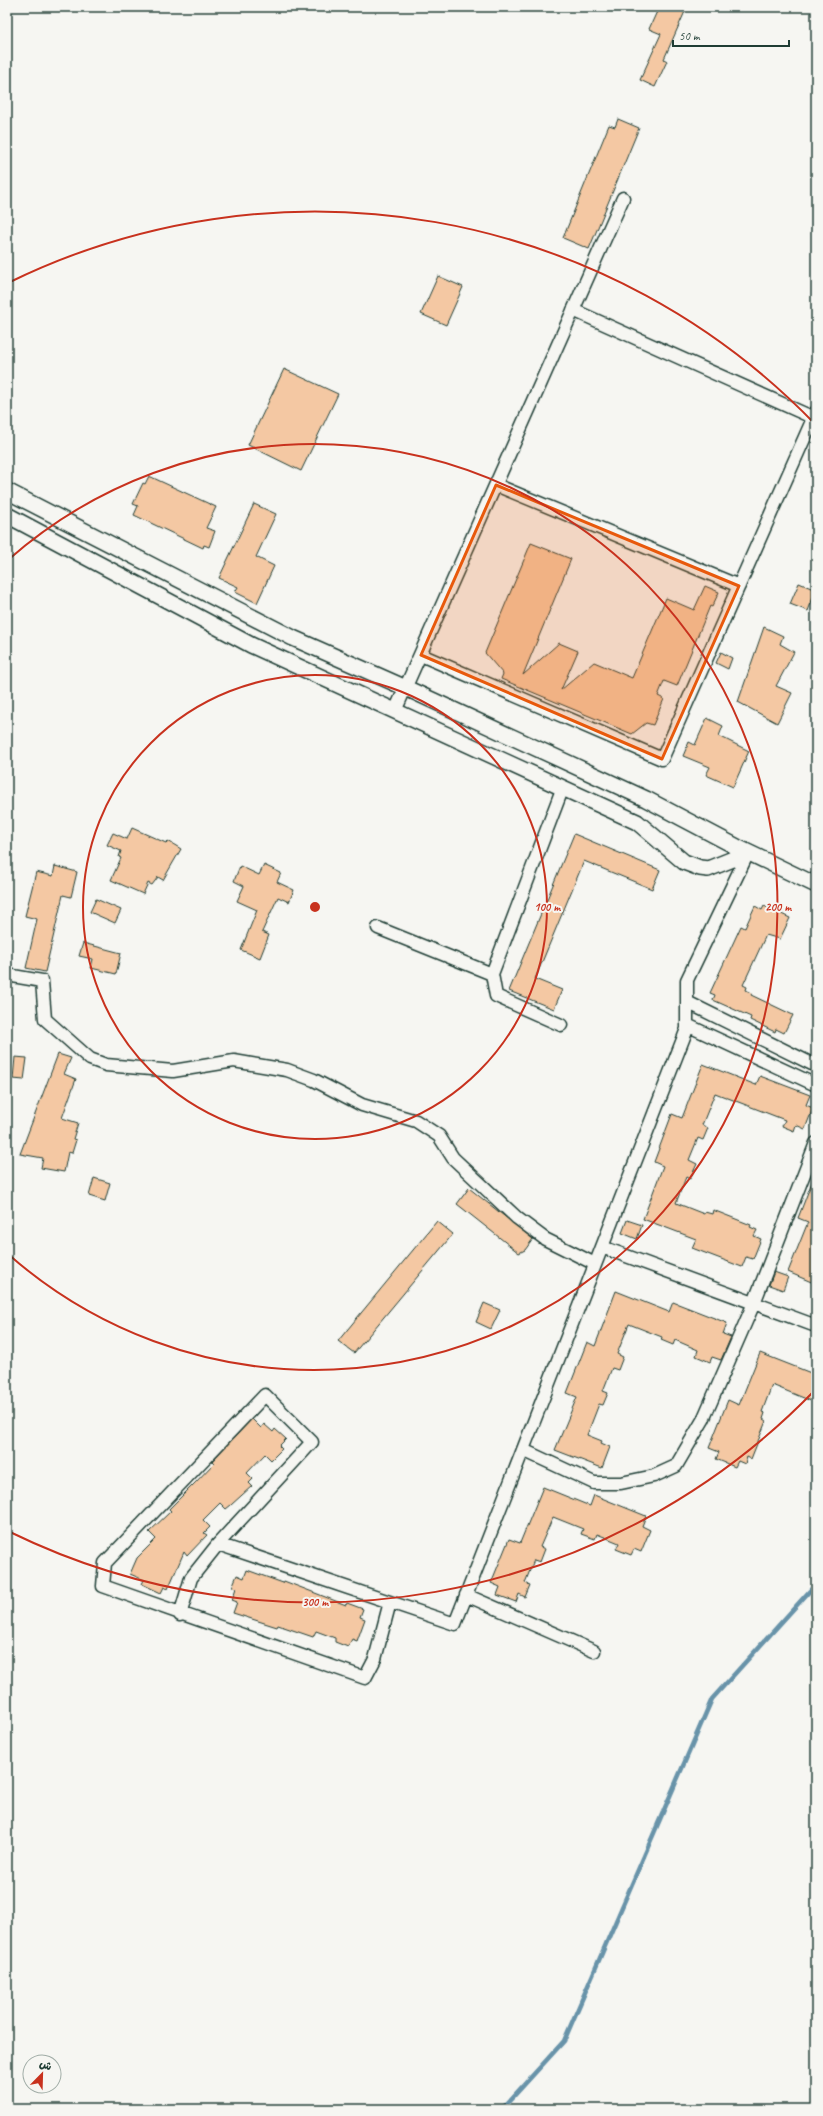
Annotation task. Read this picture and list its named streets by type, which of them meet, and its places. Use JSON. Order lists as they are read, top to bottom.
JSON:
{
  "scale_bar": "50 m",
  "north": "top right",
  "rings": ["100 m", "200 m", "300 m"]
}
